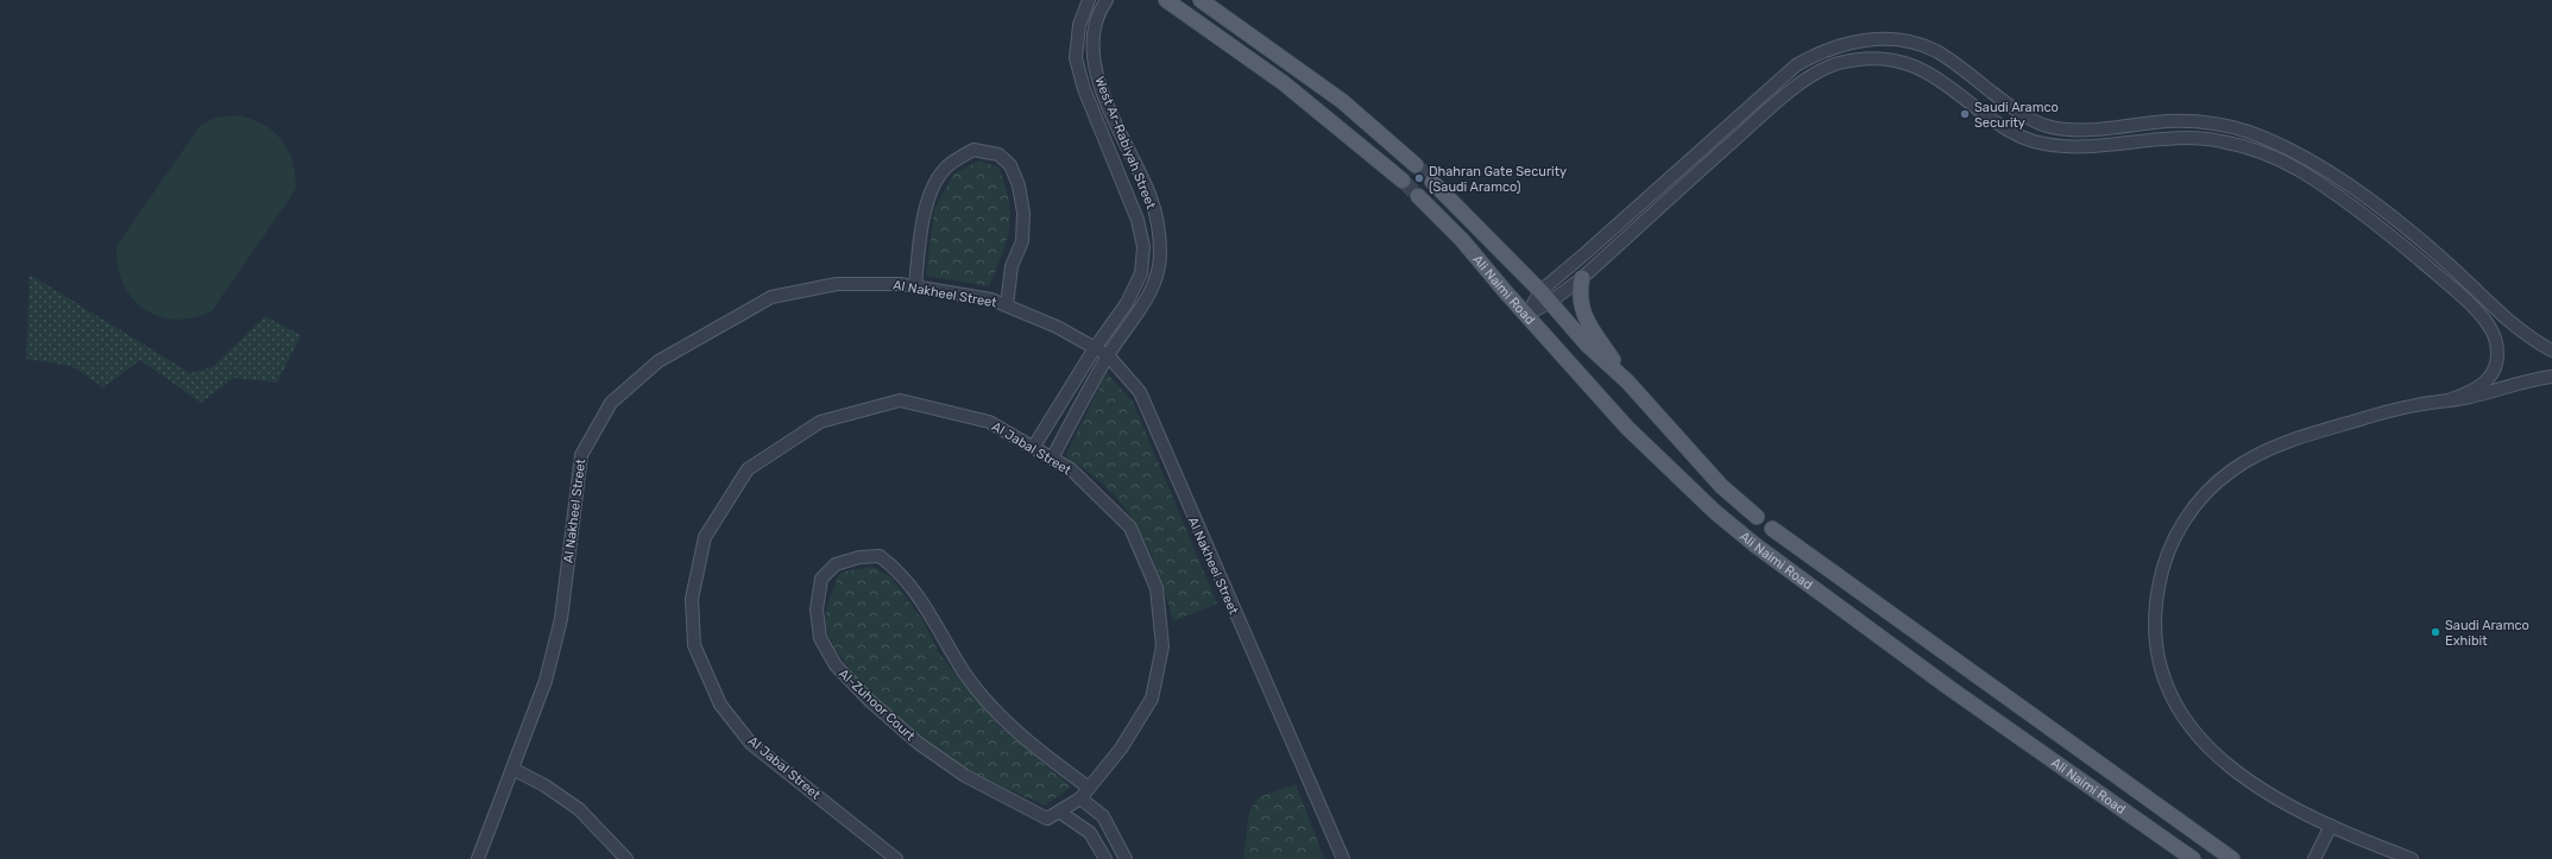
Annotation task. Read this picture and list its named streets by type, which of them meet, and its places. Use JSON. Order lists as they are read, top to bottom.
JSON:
{
  "streets": {
    "main road": ["Ali Naimi Road"],
    "street": [
      "West Ar-Rabiyah Street",
      "Al Nakheel Street",
      "Al Jabal Street",
      "Al-Zuhoor Court"
    ]
  },
  "crossings": [
    ["West Ar-Rabiyah Street", "Al Nakheel Street"],
    ["West Ar-Rabiyah Street", "Al Jabal Street"],
    ["Al Jabal Street", "Al-Zuhoor Court"]
  ],
  "places": ["Saudi Aramco Security", "Dhahran Gate Security (Saudi Aramco)", "Saudi Aramco Exhibit"]
}
